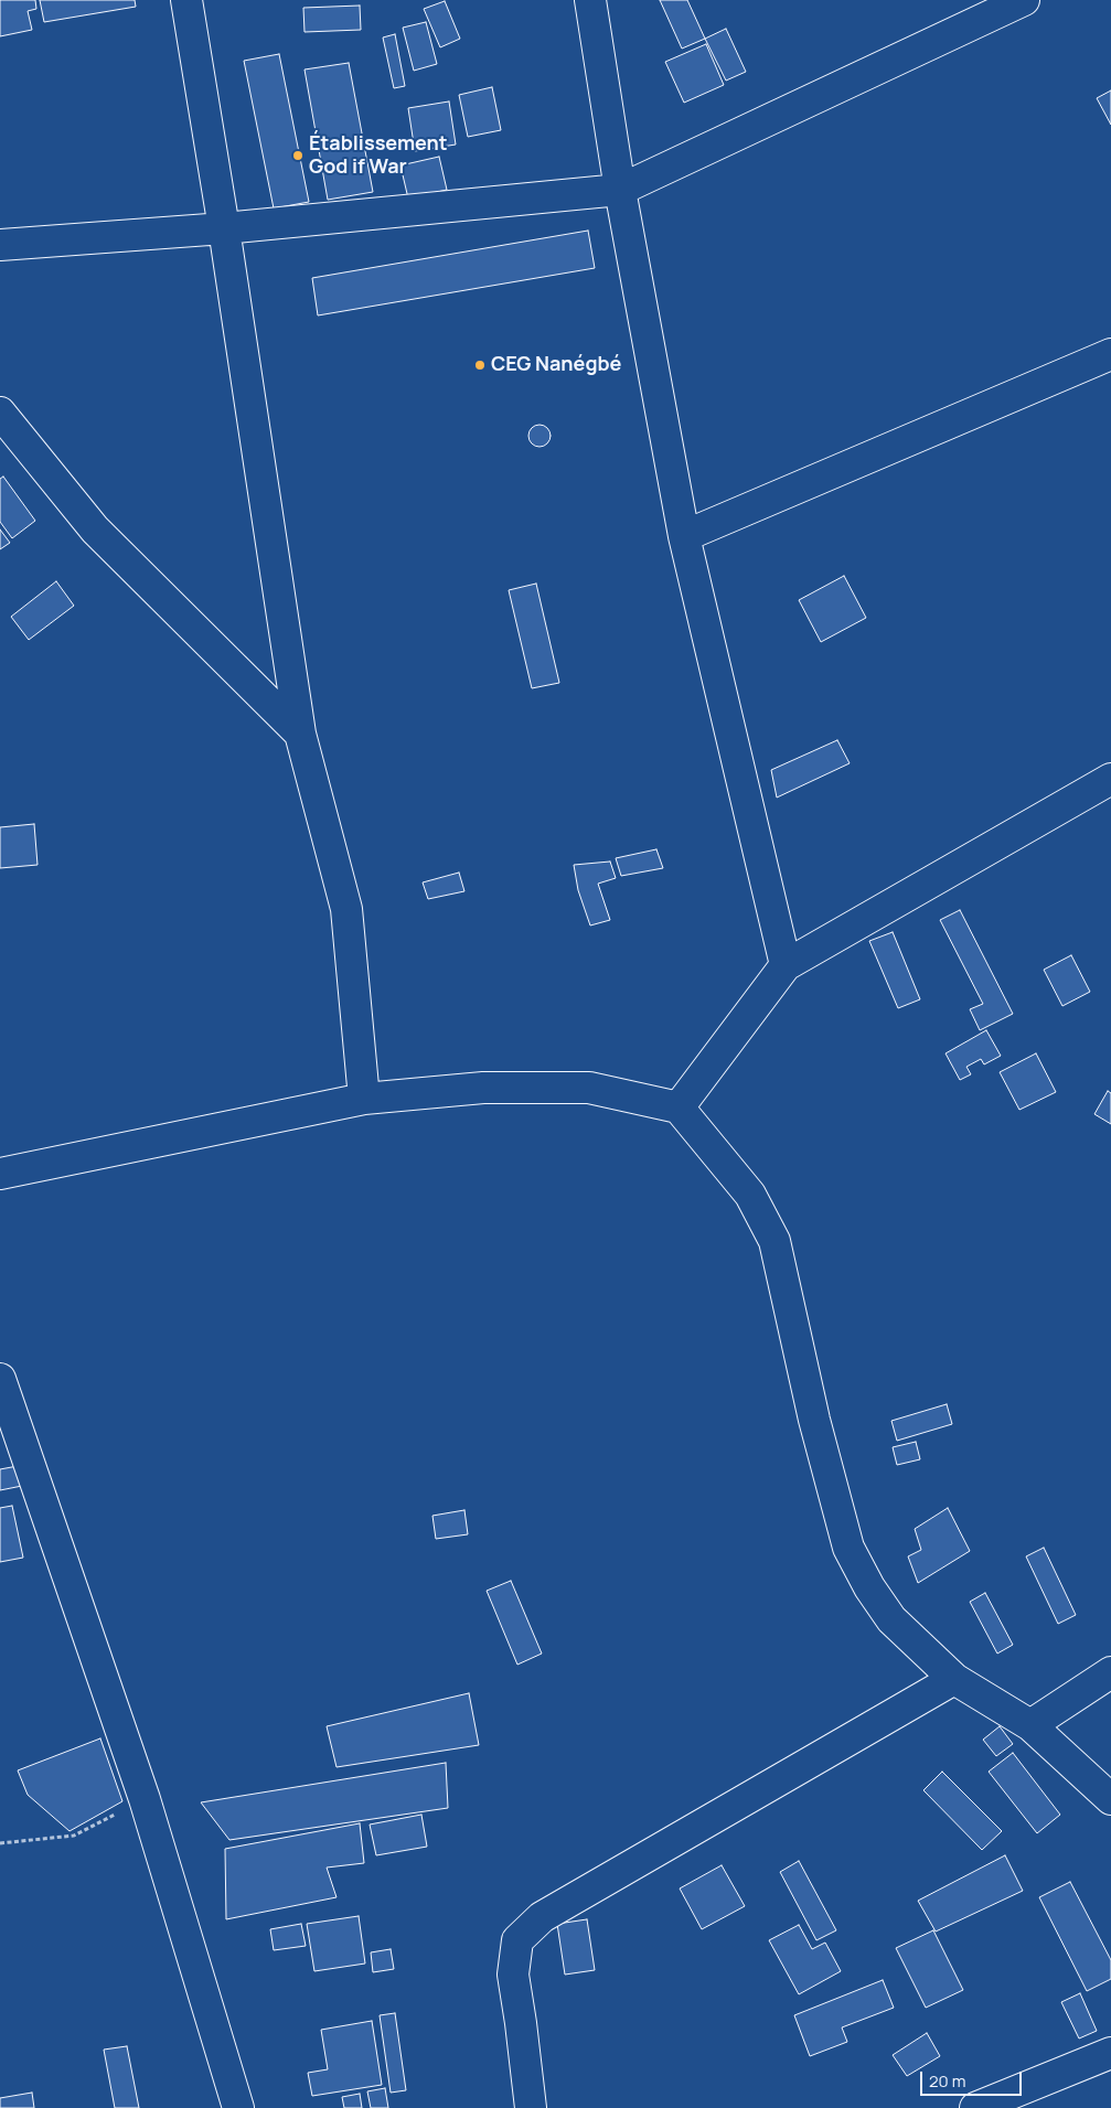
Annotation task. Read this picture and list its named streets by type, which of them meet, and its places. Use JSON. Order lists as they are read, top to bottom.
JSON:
{
  "places": ["Établissement God if War", "CEG Nanégbé"],
  "scale_bar": "20 m"
}
